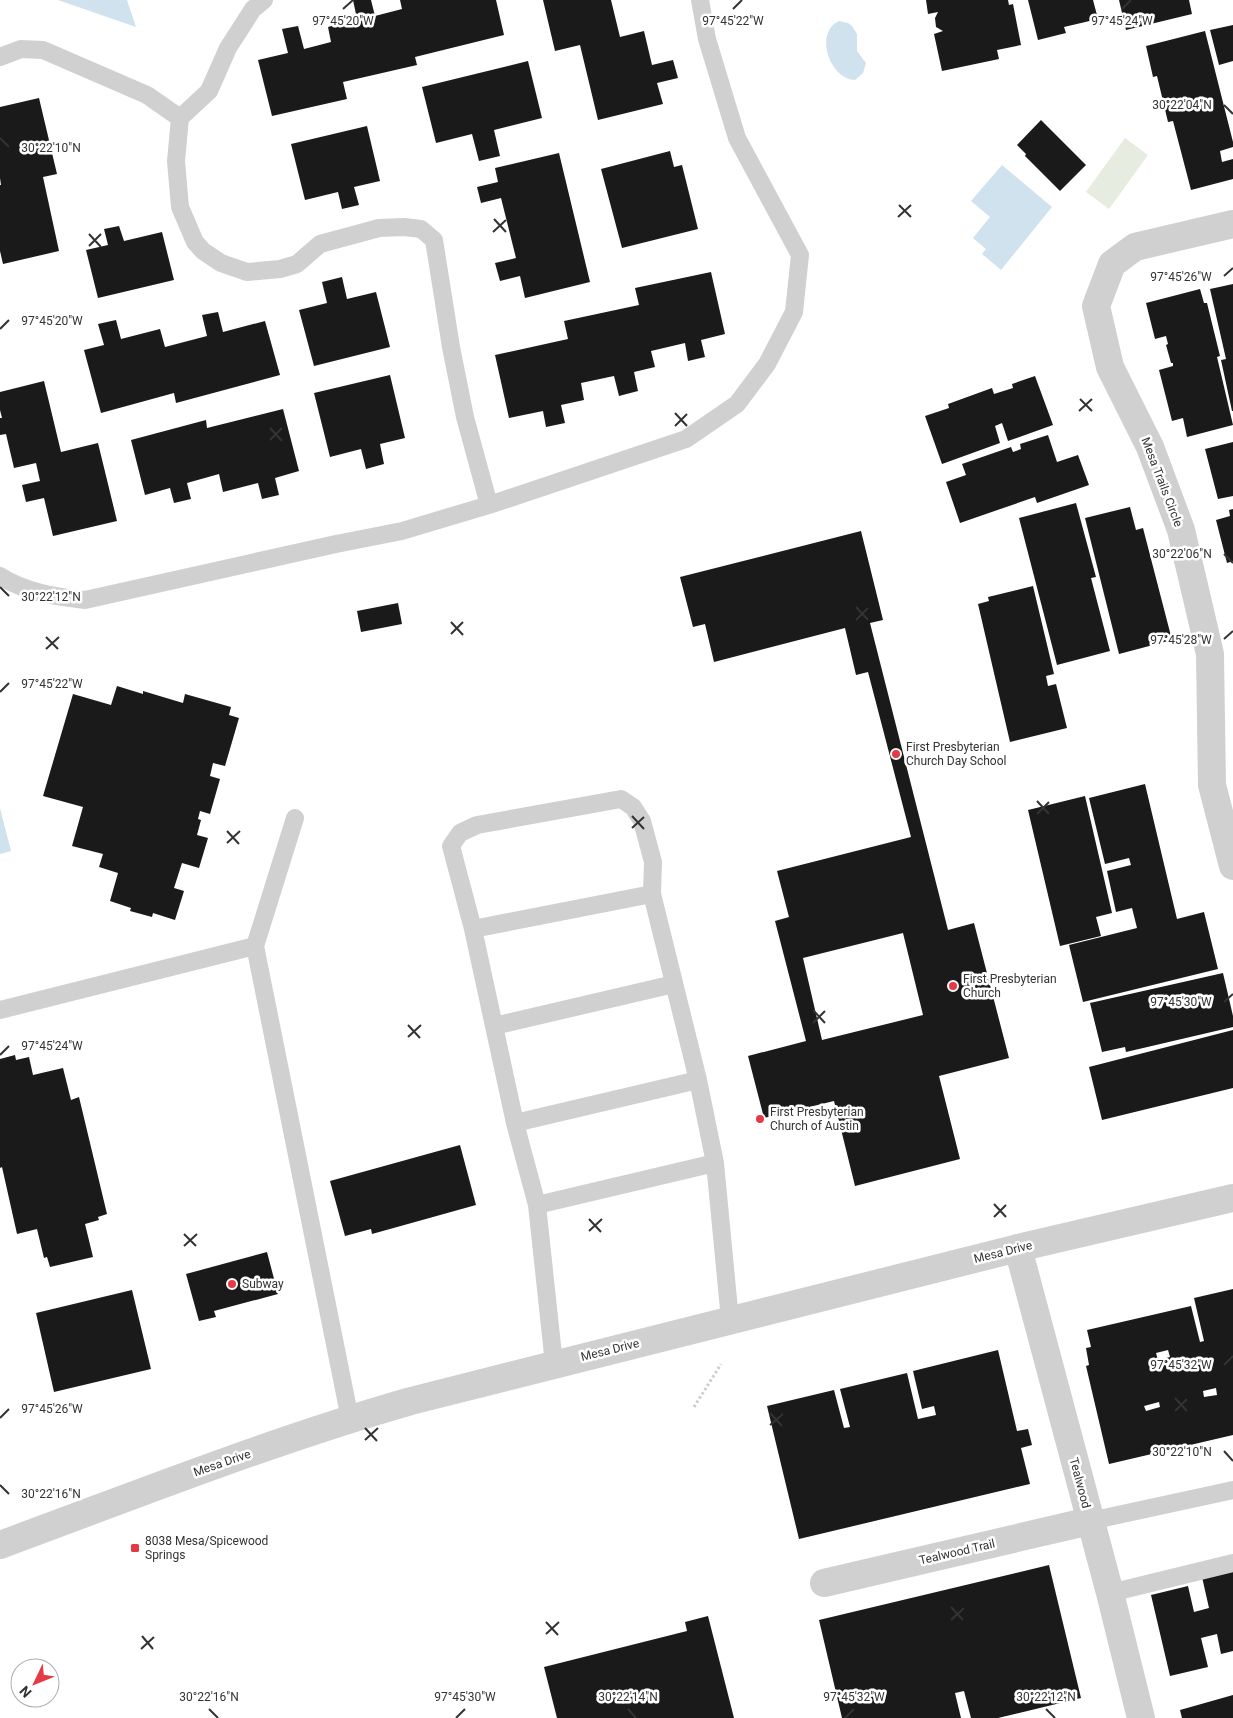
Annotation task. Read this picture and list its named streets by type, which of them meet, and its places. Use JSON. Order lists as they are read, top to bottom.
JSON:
{
  "streets": {
    "street": [
      "Mesa Trails Circle",
      "Mesa Drive",
      "Tealwood",
      "Tealwood Trail"
    ]
  },
  "crossings": [
    ["Mesa Drive", "Tealwood"],
    ["Tealwood", "Tealwood Trail"]
  ],
  "places": {
    "other": [
      "First Presbyterian Church Day School",
      "First Presbyterian Church",
      "First Presbyterian Church of Austin",
      "Subway"
    ],
    "transit": ["8038 Mesa/Spicewood Springs"]
  },
  "north": "bottom left",
  "coordinates": [
    "97°45'20\"W",
    "97°45'22\"W",
    "97°45'24\"W",
    "30°22'04\"N",
    "30°22'10\"N",
    "97°45'26\"W",
    "30°22'06\"N",
    "30°22'12\"N",
    "97°45'28\"W",
    "97°45'30\"W",
    "97°45'32\"W",
    "30°22'16\"N",
    "30°22'14\"N"
  ]
}
